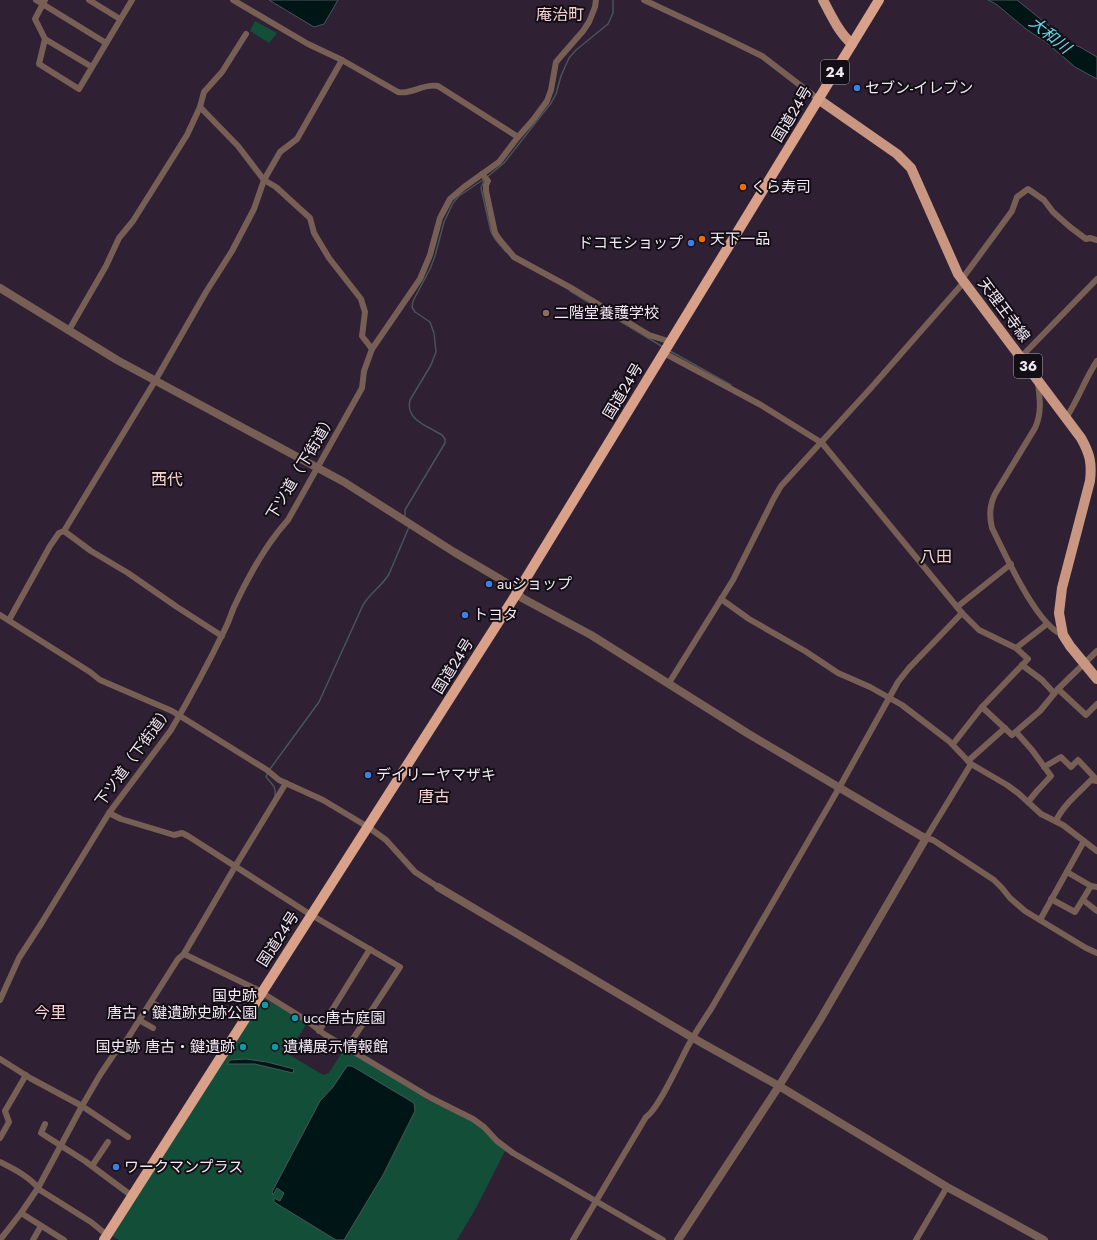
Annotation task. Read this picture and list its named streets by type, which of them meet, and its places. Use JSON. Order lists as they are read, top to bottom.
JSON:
{
  "streets": {
    "highway": ["24", "国道24号"],
    "main road": ["天理王寺線", "36"],
    "street": ["下ツ道（下街道）"]
  },
  "crossings": [
    ["国道24号", "天理王寺線"]
  ],
  "districts": [
    "庵治町",
    "西代",
    "八田",
    "唐古",
    "今里"
  ],
  "water": ["大和川"],
  "places": [
    "セブン-イレブン",
    "くら寿司",
    "天下一品",
    "ドコモショップ",
    "二階堂養護学校",
    "auショップ",
    "トヨタ",
    "デイリーヤマザキ",
    "国史跡 唐古・鍵遺跡史跡公園",
    "ucc唐古庭園",
    "国史跡 唐古・鍵遺跡",
    "遺構展示情報館",
    "ワークマンプラス"
  ]
}
